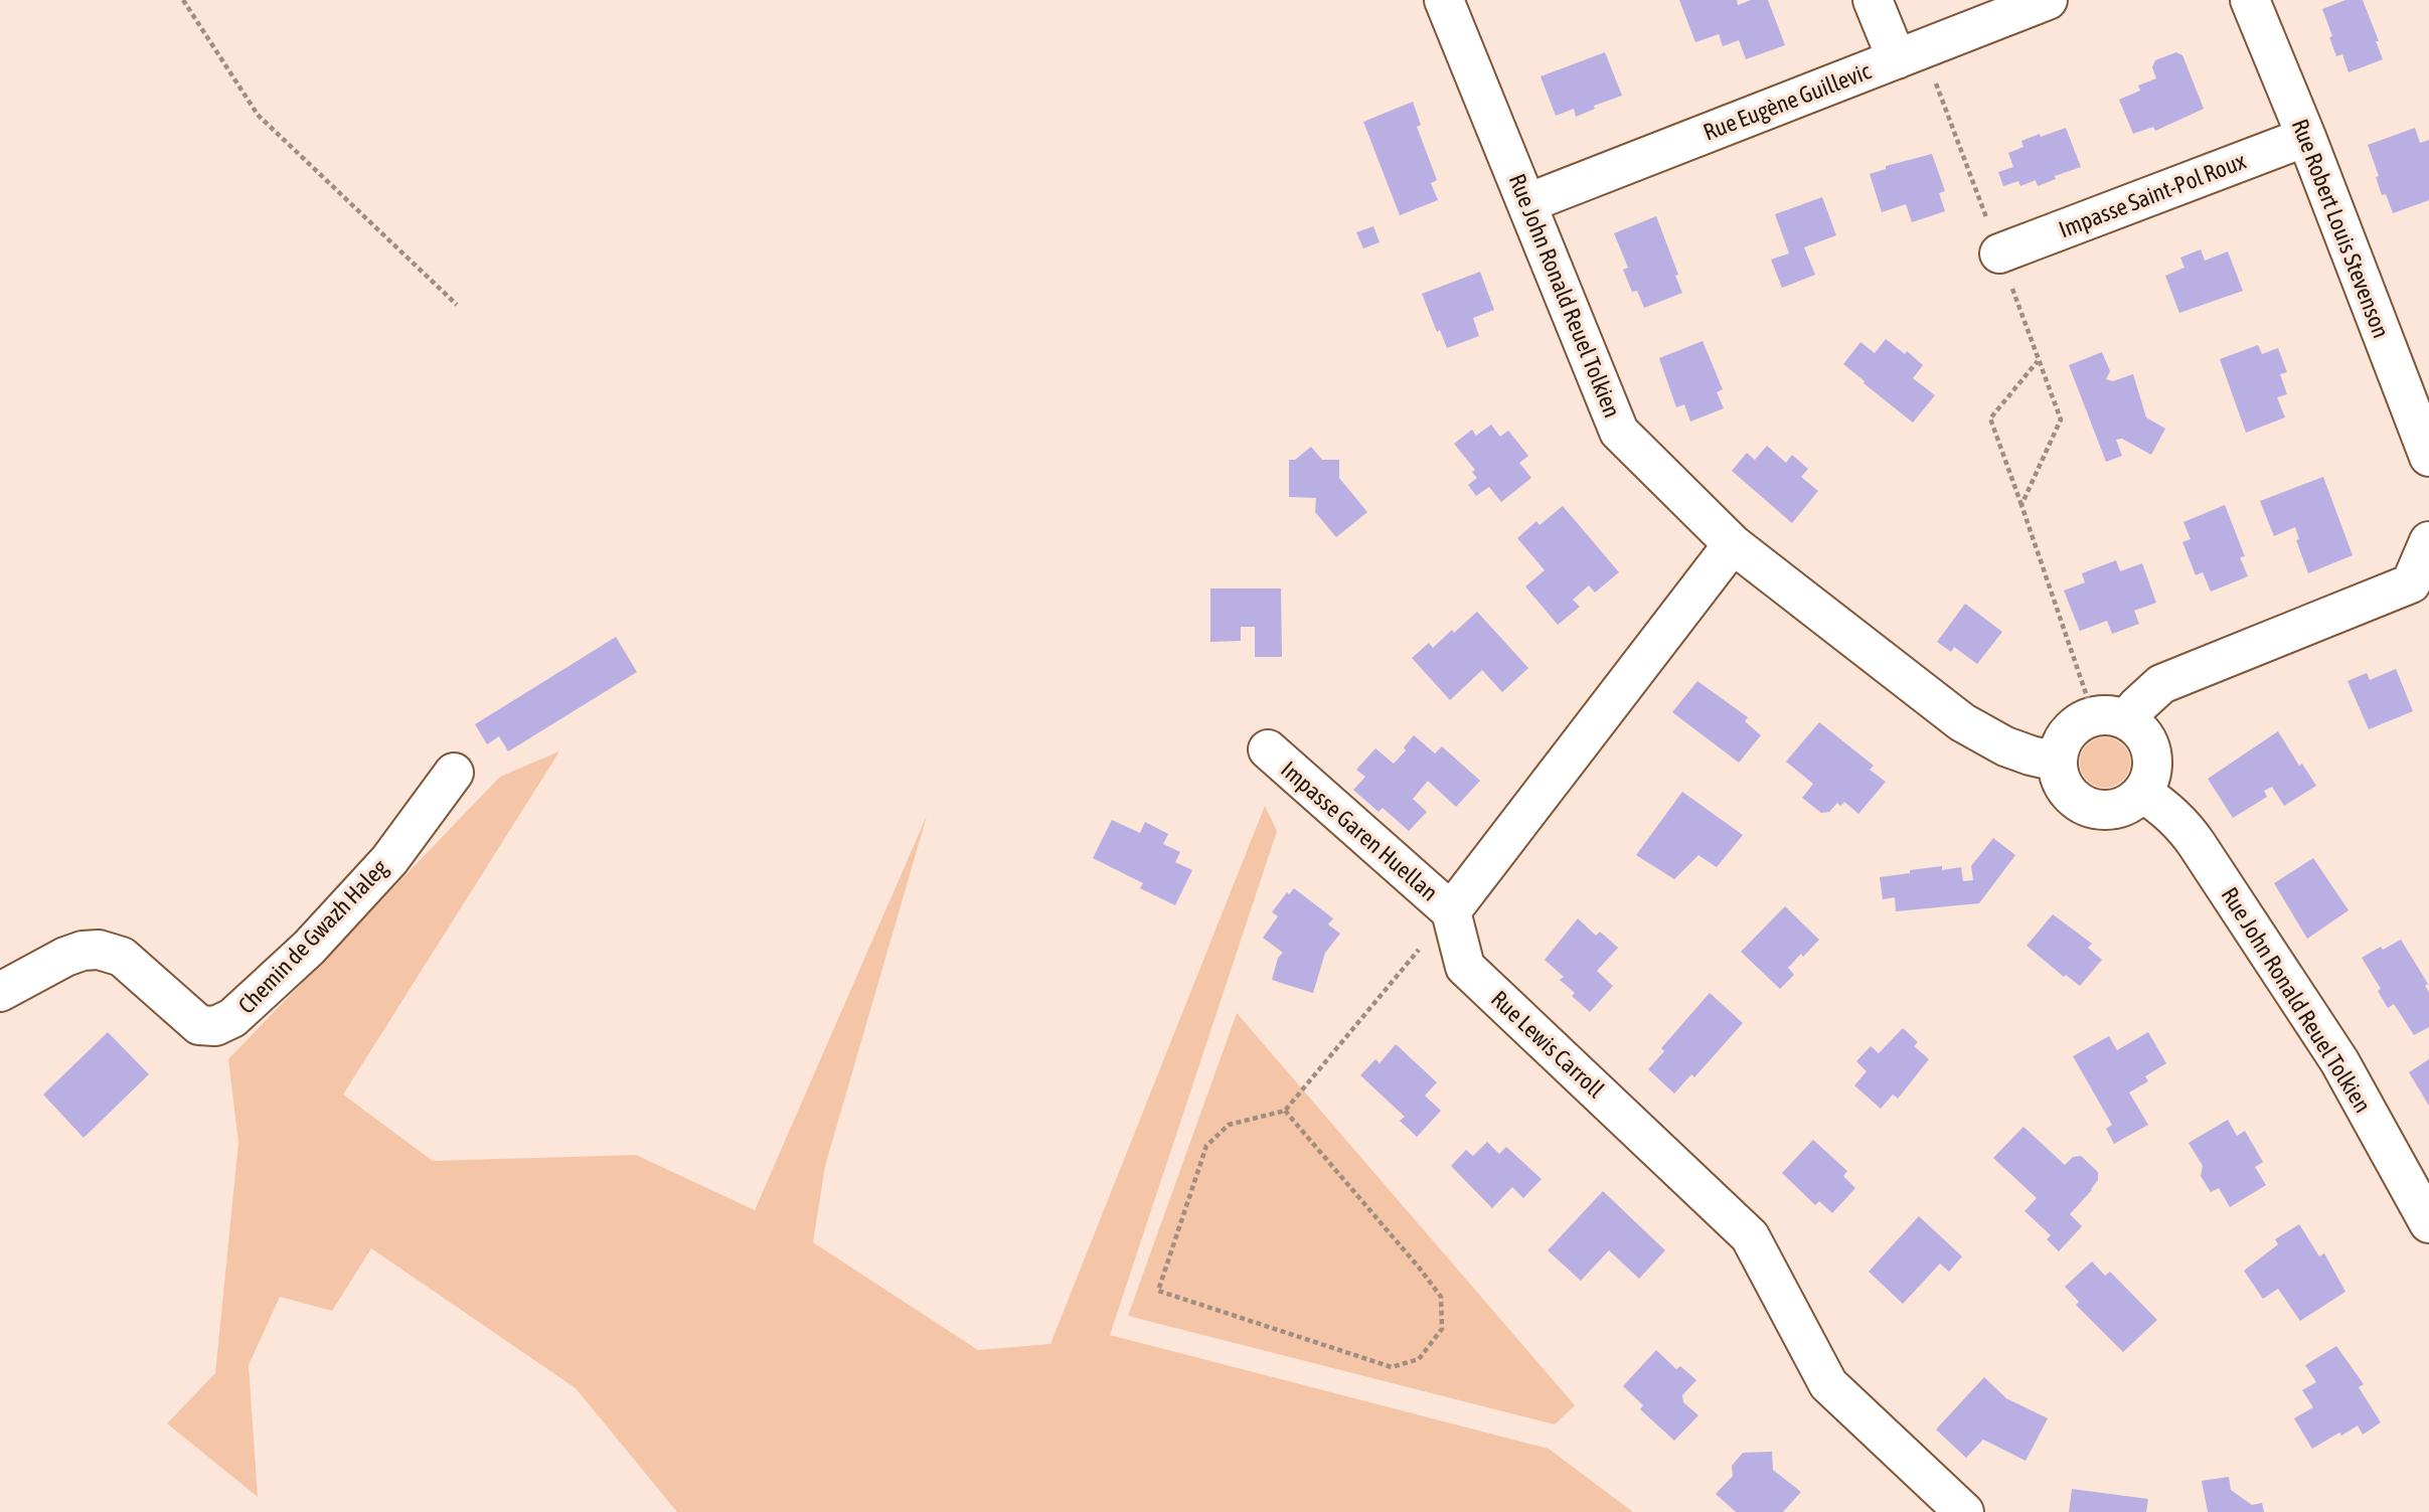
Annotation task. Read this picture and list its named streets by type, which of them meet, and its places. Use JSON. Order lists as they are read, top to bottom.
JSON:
{
  "streets": {
    "street": [
      "Rue Eugène Guillevic",
      "Impasse Saint-Pol Roux",
      "Rue Robert Louis Stevenson",
      "Rue John Ronald Reuel Tolkien",
      "Impasse Garen Huellan",
      "Chemin de Gwazh Haleg",
      "Rue Lewis Carroll"
    ]
  },
  "crossings": [
    ["Rue Eugène Guillevic", "Rue John Ronald Reuel Tolkien"],
    ["Impasse Saint-Pol Roux", "Rue Robert Louis Stevenson"],
    ["Impasse Garen Huellan", "Rue Lewis Carroll"]
  ]
}
